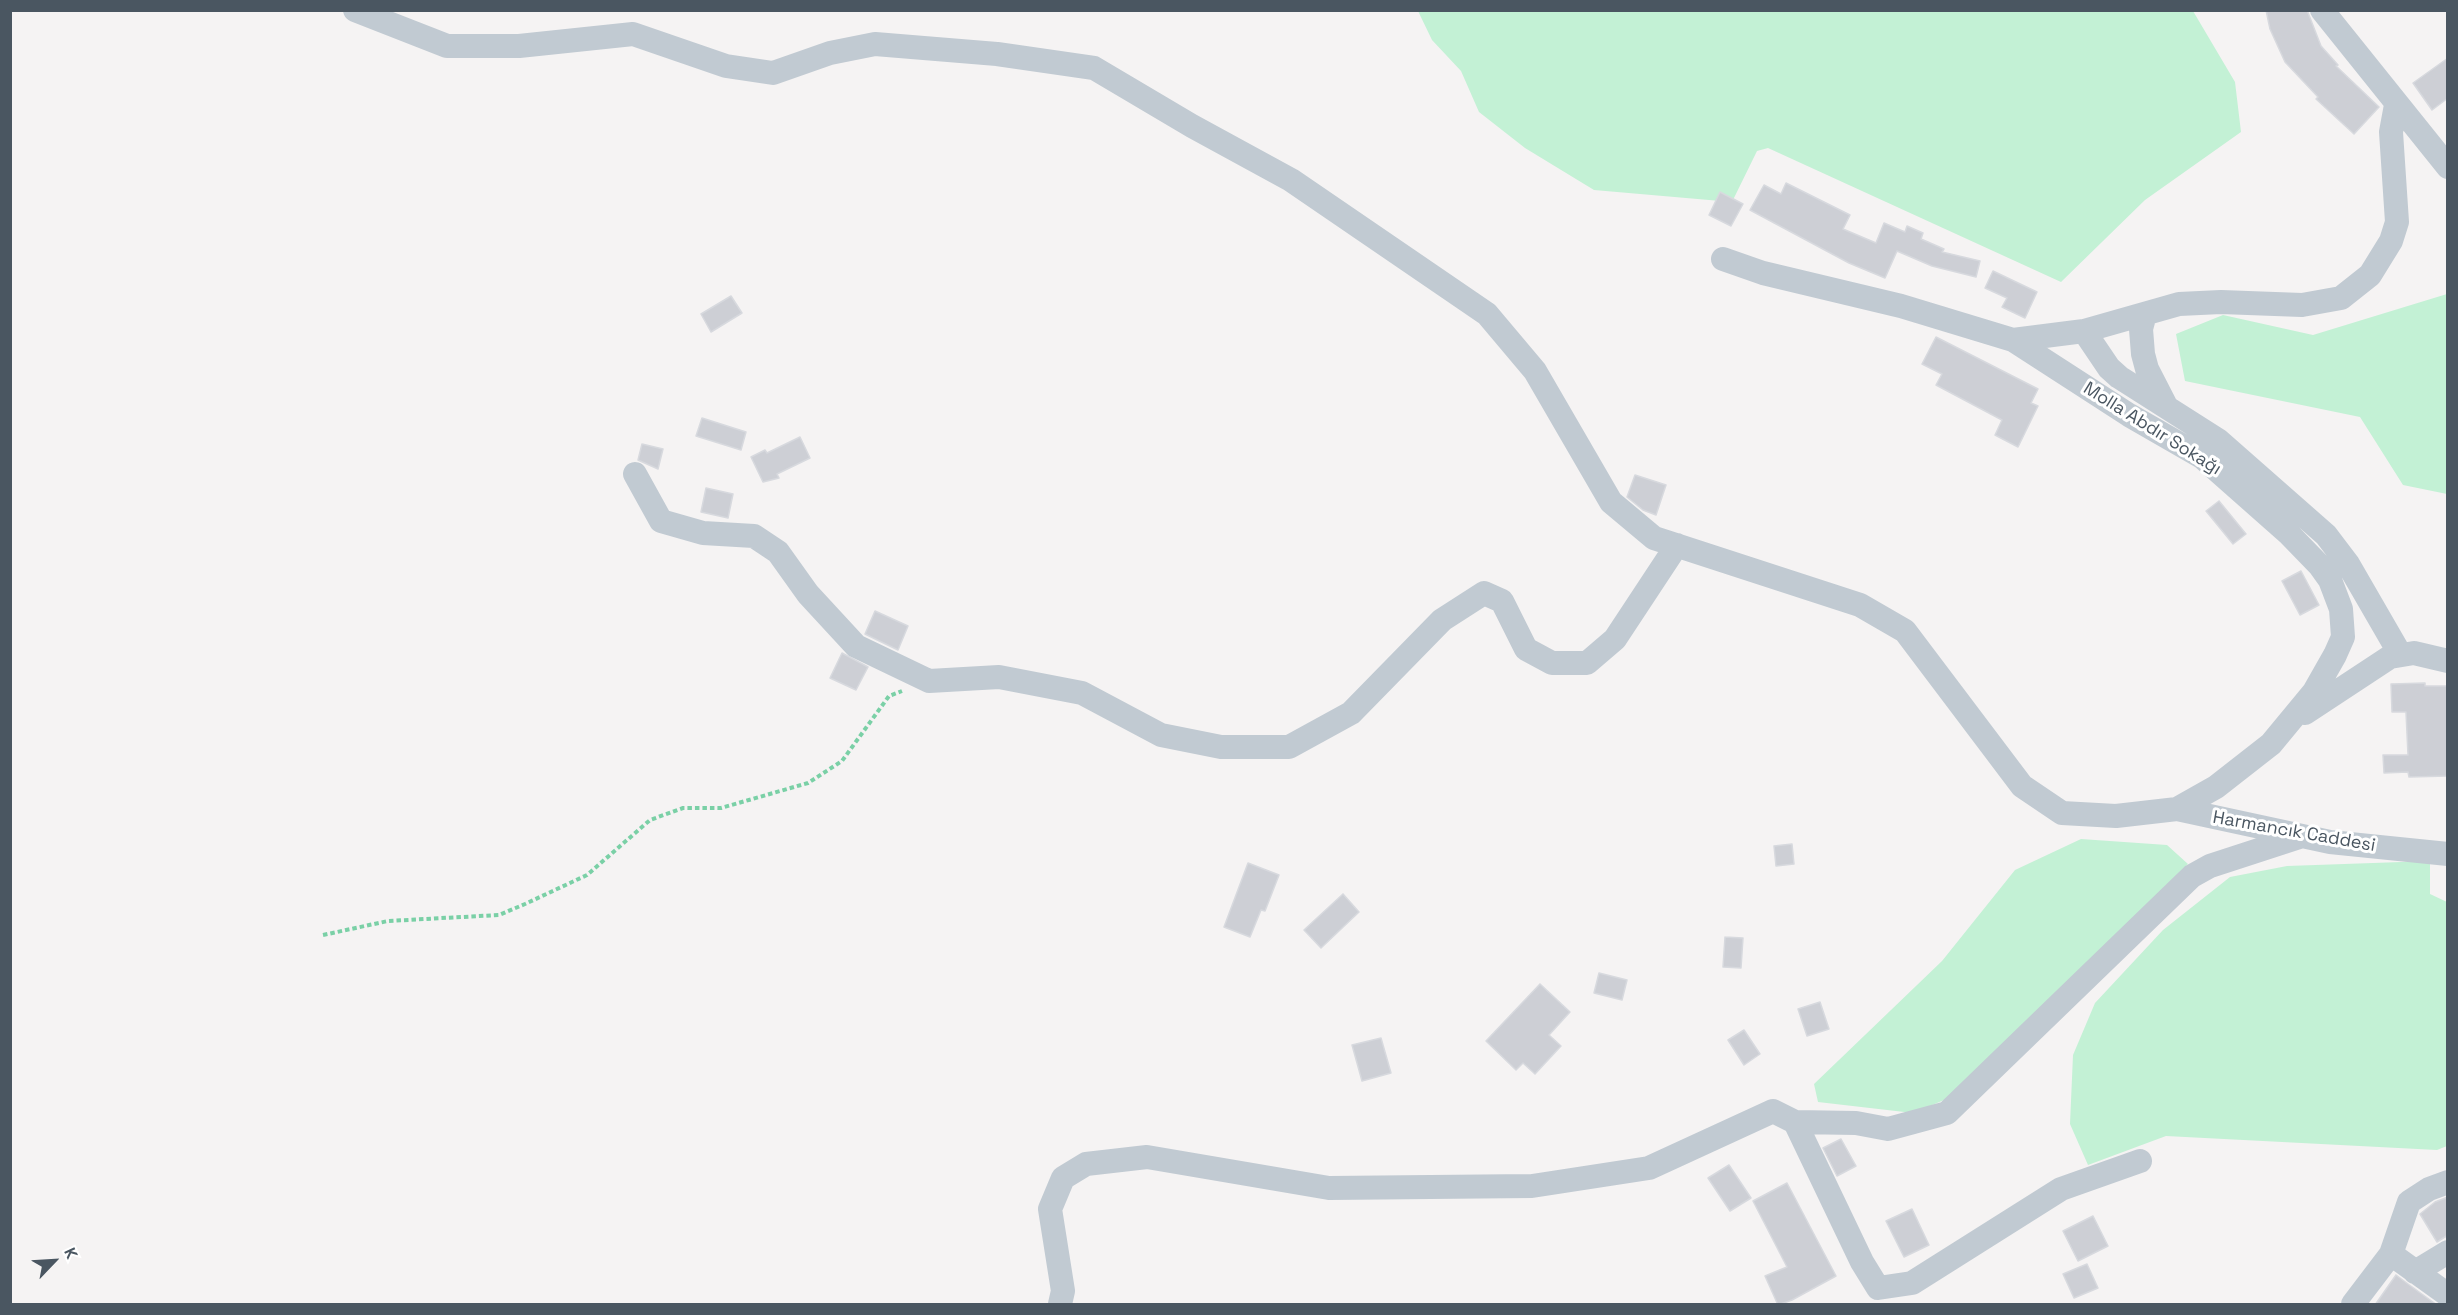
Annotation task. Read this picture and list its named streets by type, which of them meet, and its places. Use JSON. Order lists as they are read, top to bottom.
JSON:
{
  "streets": {
    "street": ["Molla Abdır Sokağı", "Harmancık Caddesi"]
  },
  "crossings": [
    ["Molla Abdır Sokağı", "Harmancık Caddesi"]
  ],
  "north": "top right"
}
